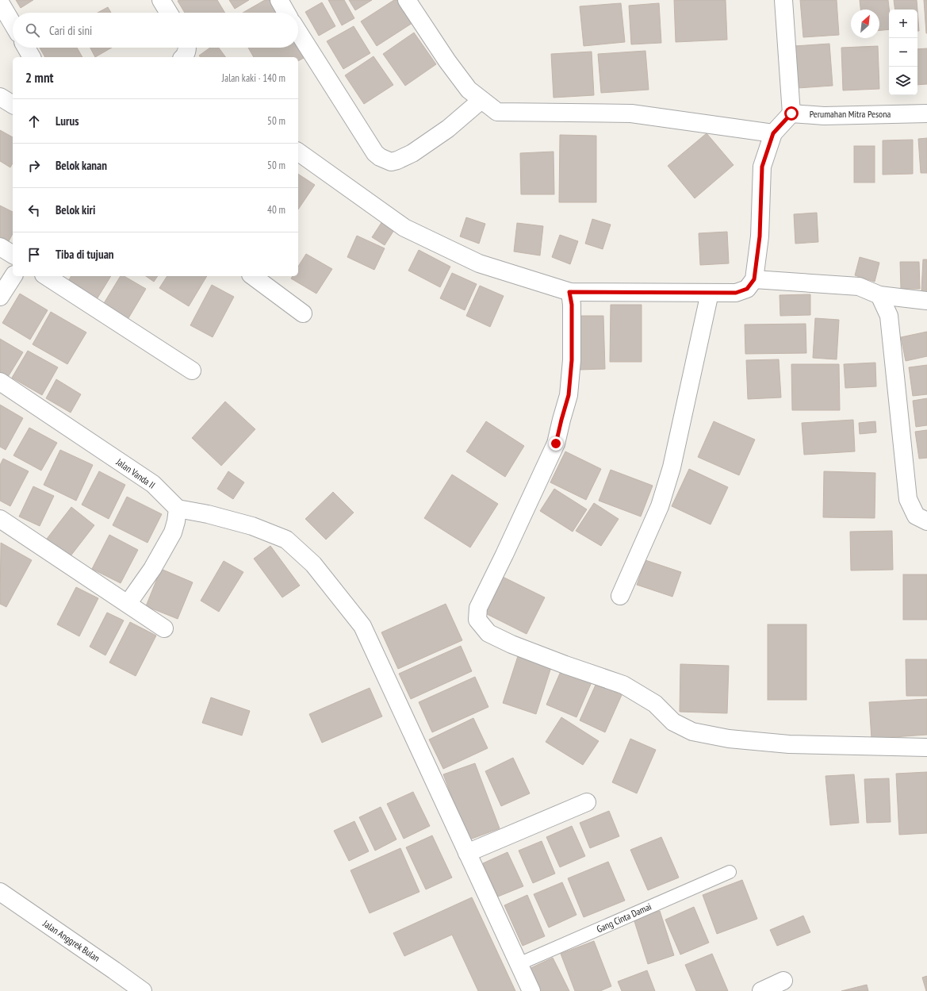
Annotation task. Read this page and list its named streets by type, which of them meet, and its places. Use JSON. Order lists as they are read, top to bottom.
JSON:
{
  "streets": {
    "street": ["Perumahan Mitra Pesona", "Jalan Vanda II", "Jalan Anggrek Bulan"],
    "lane": ["Gang Cinta Damai"]
  },
  "north": "top right",
  "page": {
    "map_buttons": ["+", "−"],
    "search": "Cari di sini",
    "heading": ["2 mnt", "Jalan kaki · 140 m"],
    "list": [
      ["Lurus", "50 m"],
      ["Belok kanan", "50 m"],
      ["Belok kiri", "40 m"],
      "Tiba di tujuan"
    ]
  }
}
